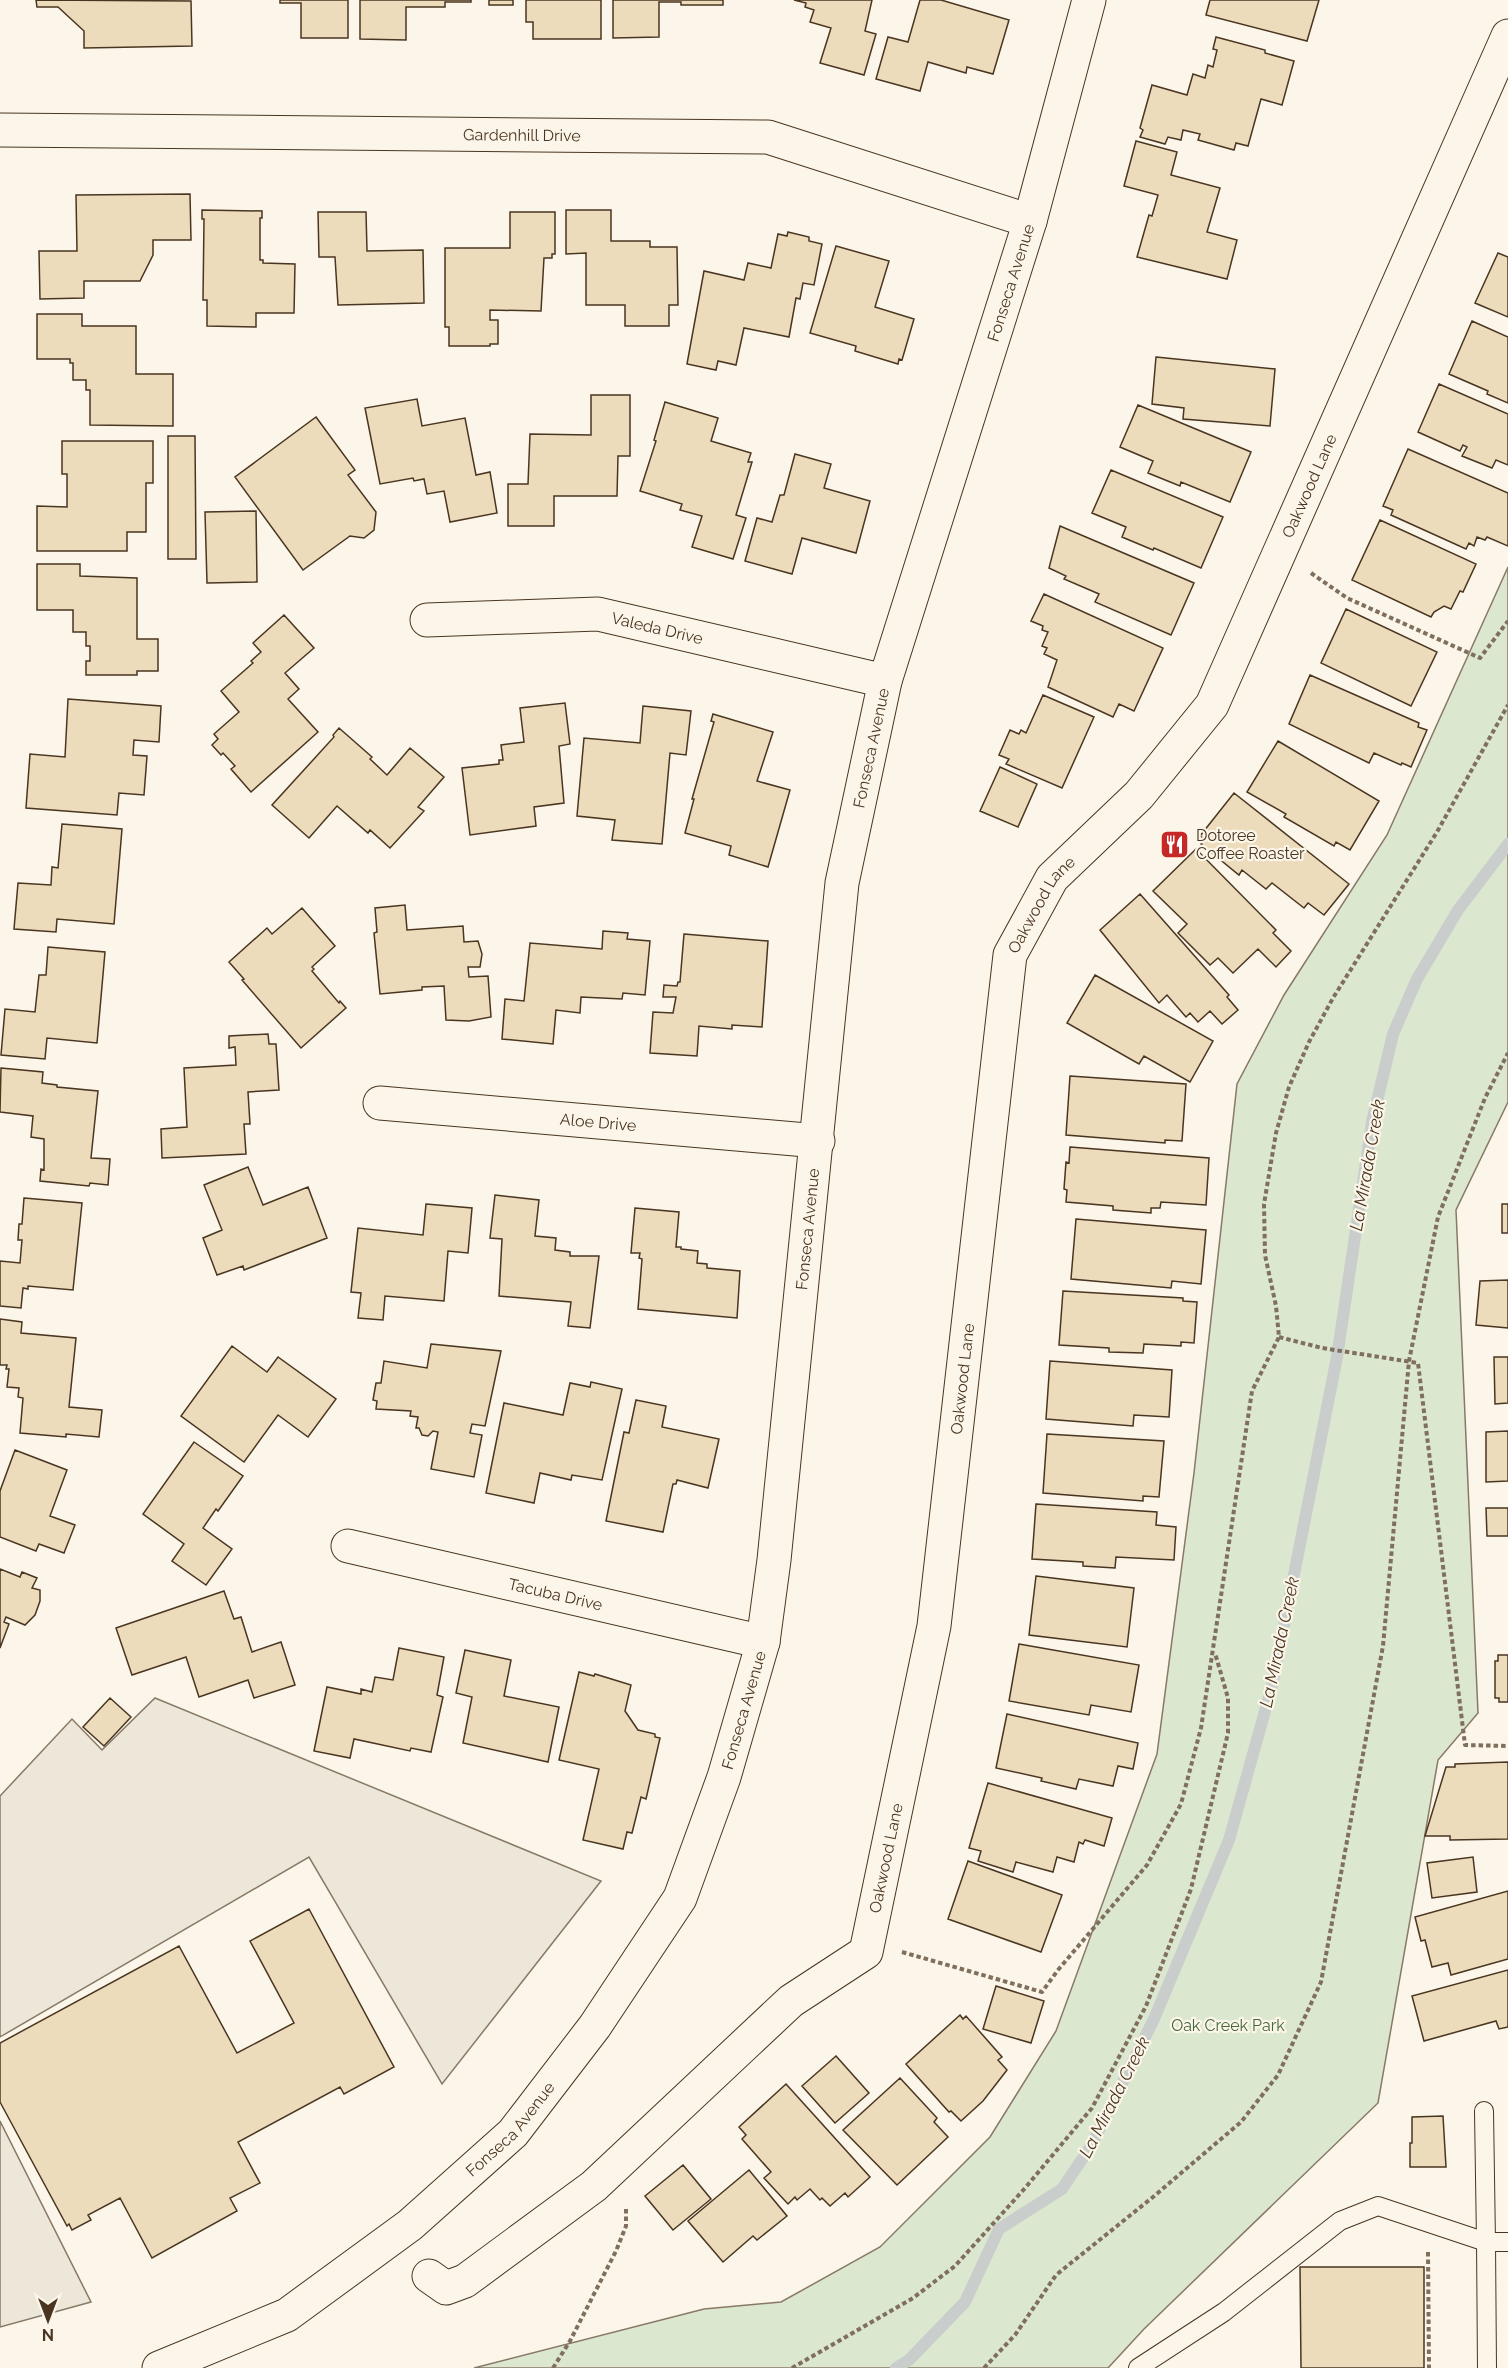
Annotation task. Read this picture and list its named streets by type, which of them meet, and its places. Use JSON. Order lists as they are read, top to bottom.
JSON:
{
  "streets": {
    "street": [
      "Gardenhill Drive",
      "Fonseca Avenue",
      "Oakwood Lane",
      "Valeda Drive",
      "Aloe Drive",
      "Tacuba Drive"
    ]
  },
  "crossings": [
    ["Gardenhill Drive", "Fonseca Avenue"],
    ["Fonseca Avenue", "Valeda Drive"],
    ["Fonseca Avenue", "Aloe Drive"],
    ["Fonseca Avenue", "Tacuba Drive"]
  ],
  "water": ["La Mirada Creek"],
  "parks": ["Oak Creek Park"],
  "places": {
    "restaurant": ["Dotoree Coffee Roaster"]
  },
  "north": "bottom"
}
